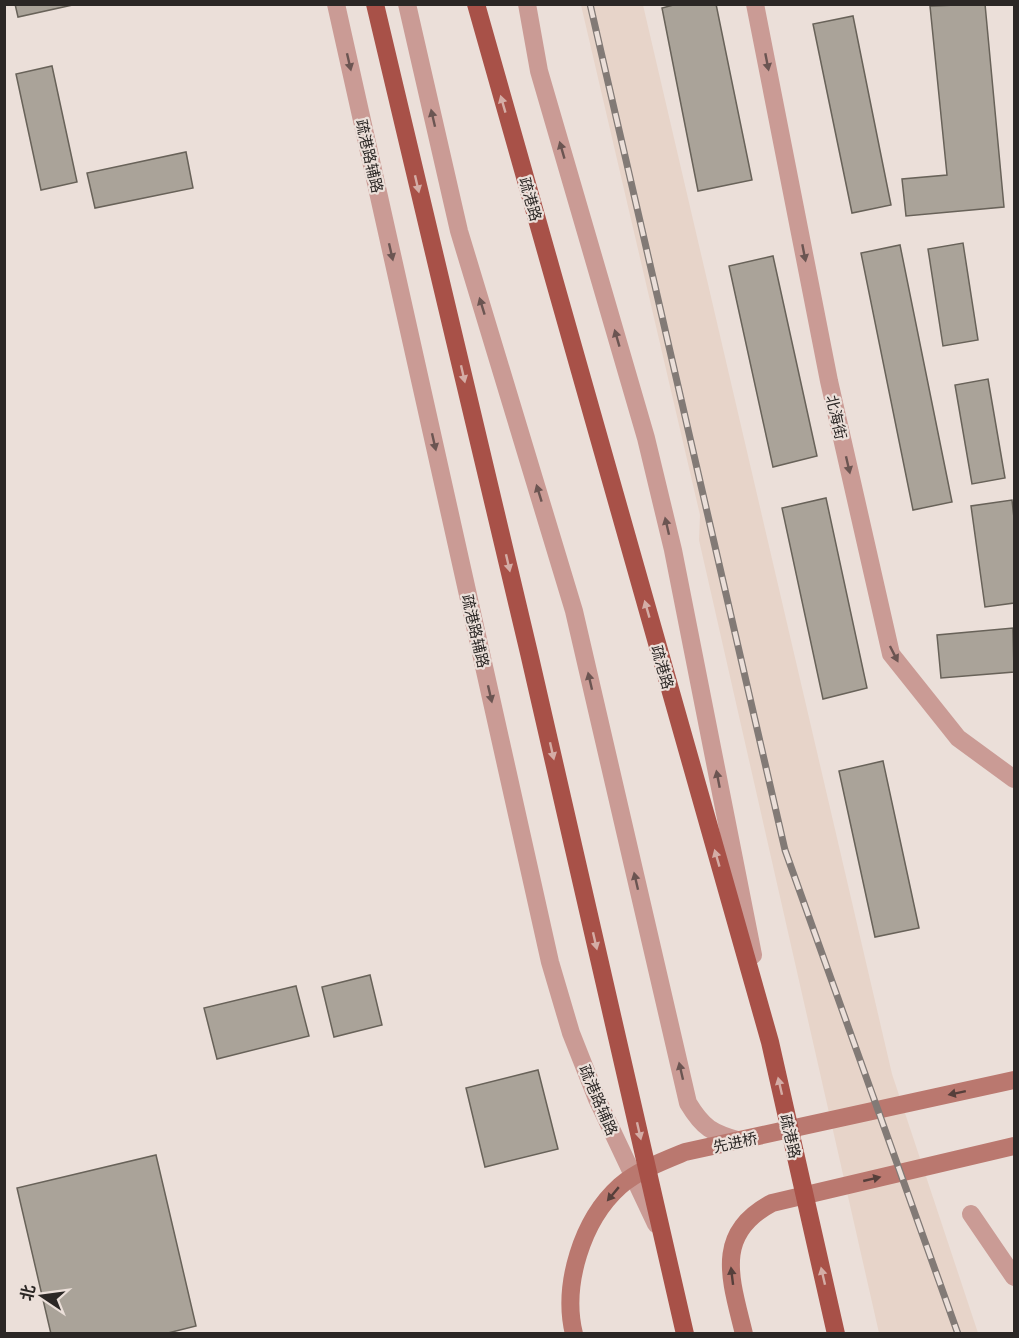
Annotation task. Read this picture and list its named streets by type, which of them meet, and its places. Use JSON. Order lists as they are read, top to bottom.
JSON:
{
  "streets": {
    "highway": ["疏港路"],
    "main road": ["先进桥"],
    "street": ["疏港路辅路", "北海街"]
  },
  "one_way": ["北海街", "先进桥"],
  "north": "left"
}
